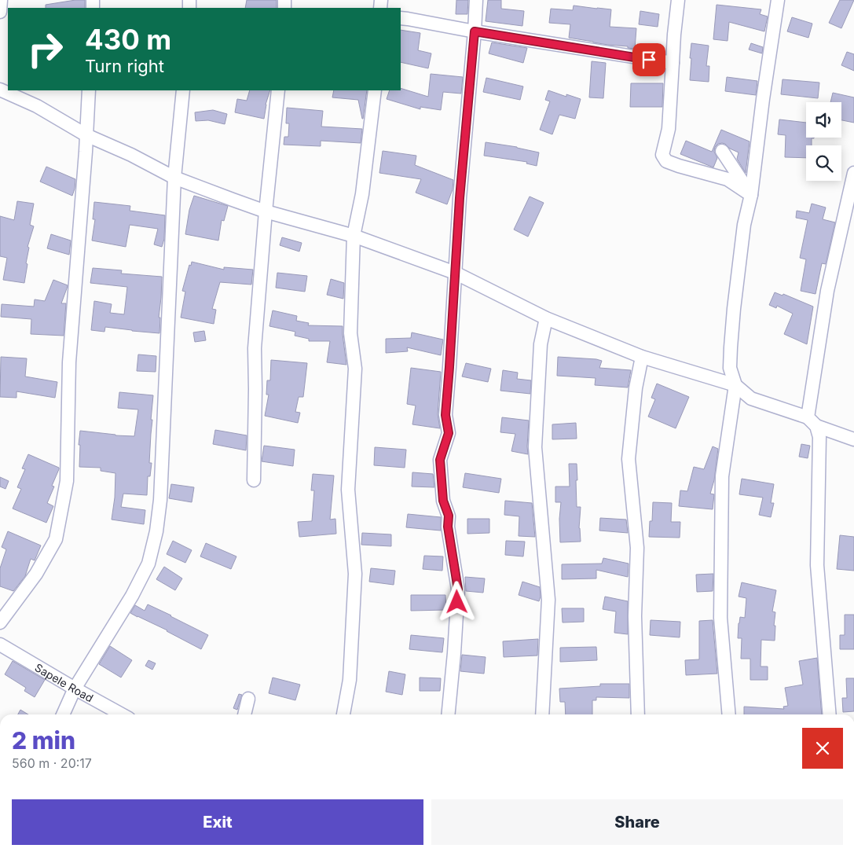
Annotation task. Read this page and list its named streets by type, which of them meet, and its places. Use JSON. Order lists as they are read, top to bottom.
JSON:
{
  "streets": {
    "street": ["Sapele Road"]
  },
  "page": {
    "turn": ["430 m", "Turn right"],
    "heading": ["2 min", "560 m · 20:17"],
    "buttons": ["Exit", "Share"]
  }
}
